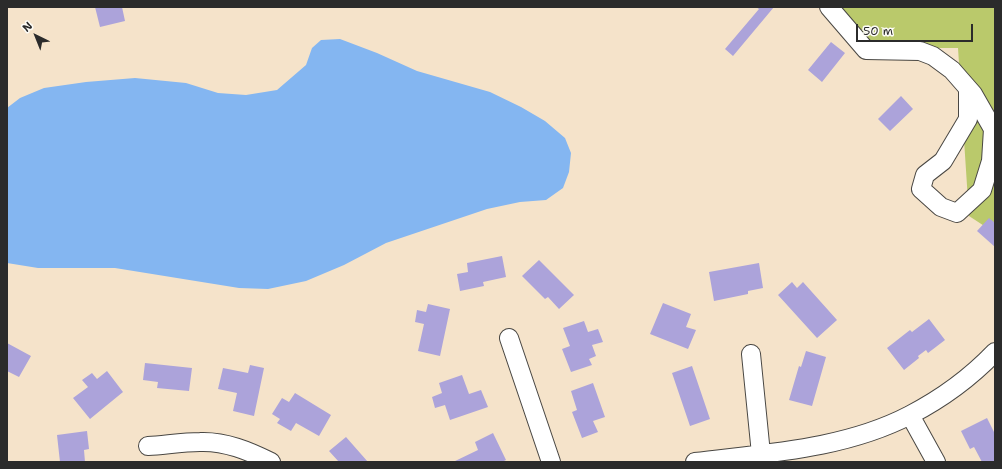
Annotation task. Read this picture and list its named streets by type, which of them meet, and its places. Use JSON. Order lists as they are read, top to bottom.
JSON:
{
  "scale_bar": "50 m",
  "north": "top left"
}
